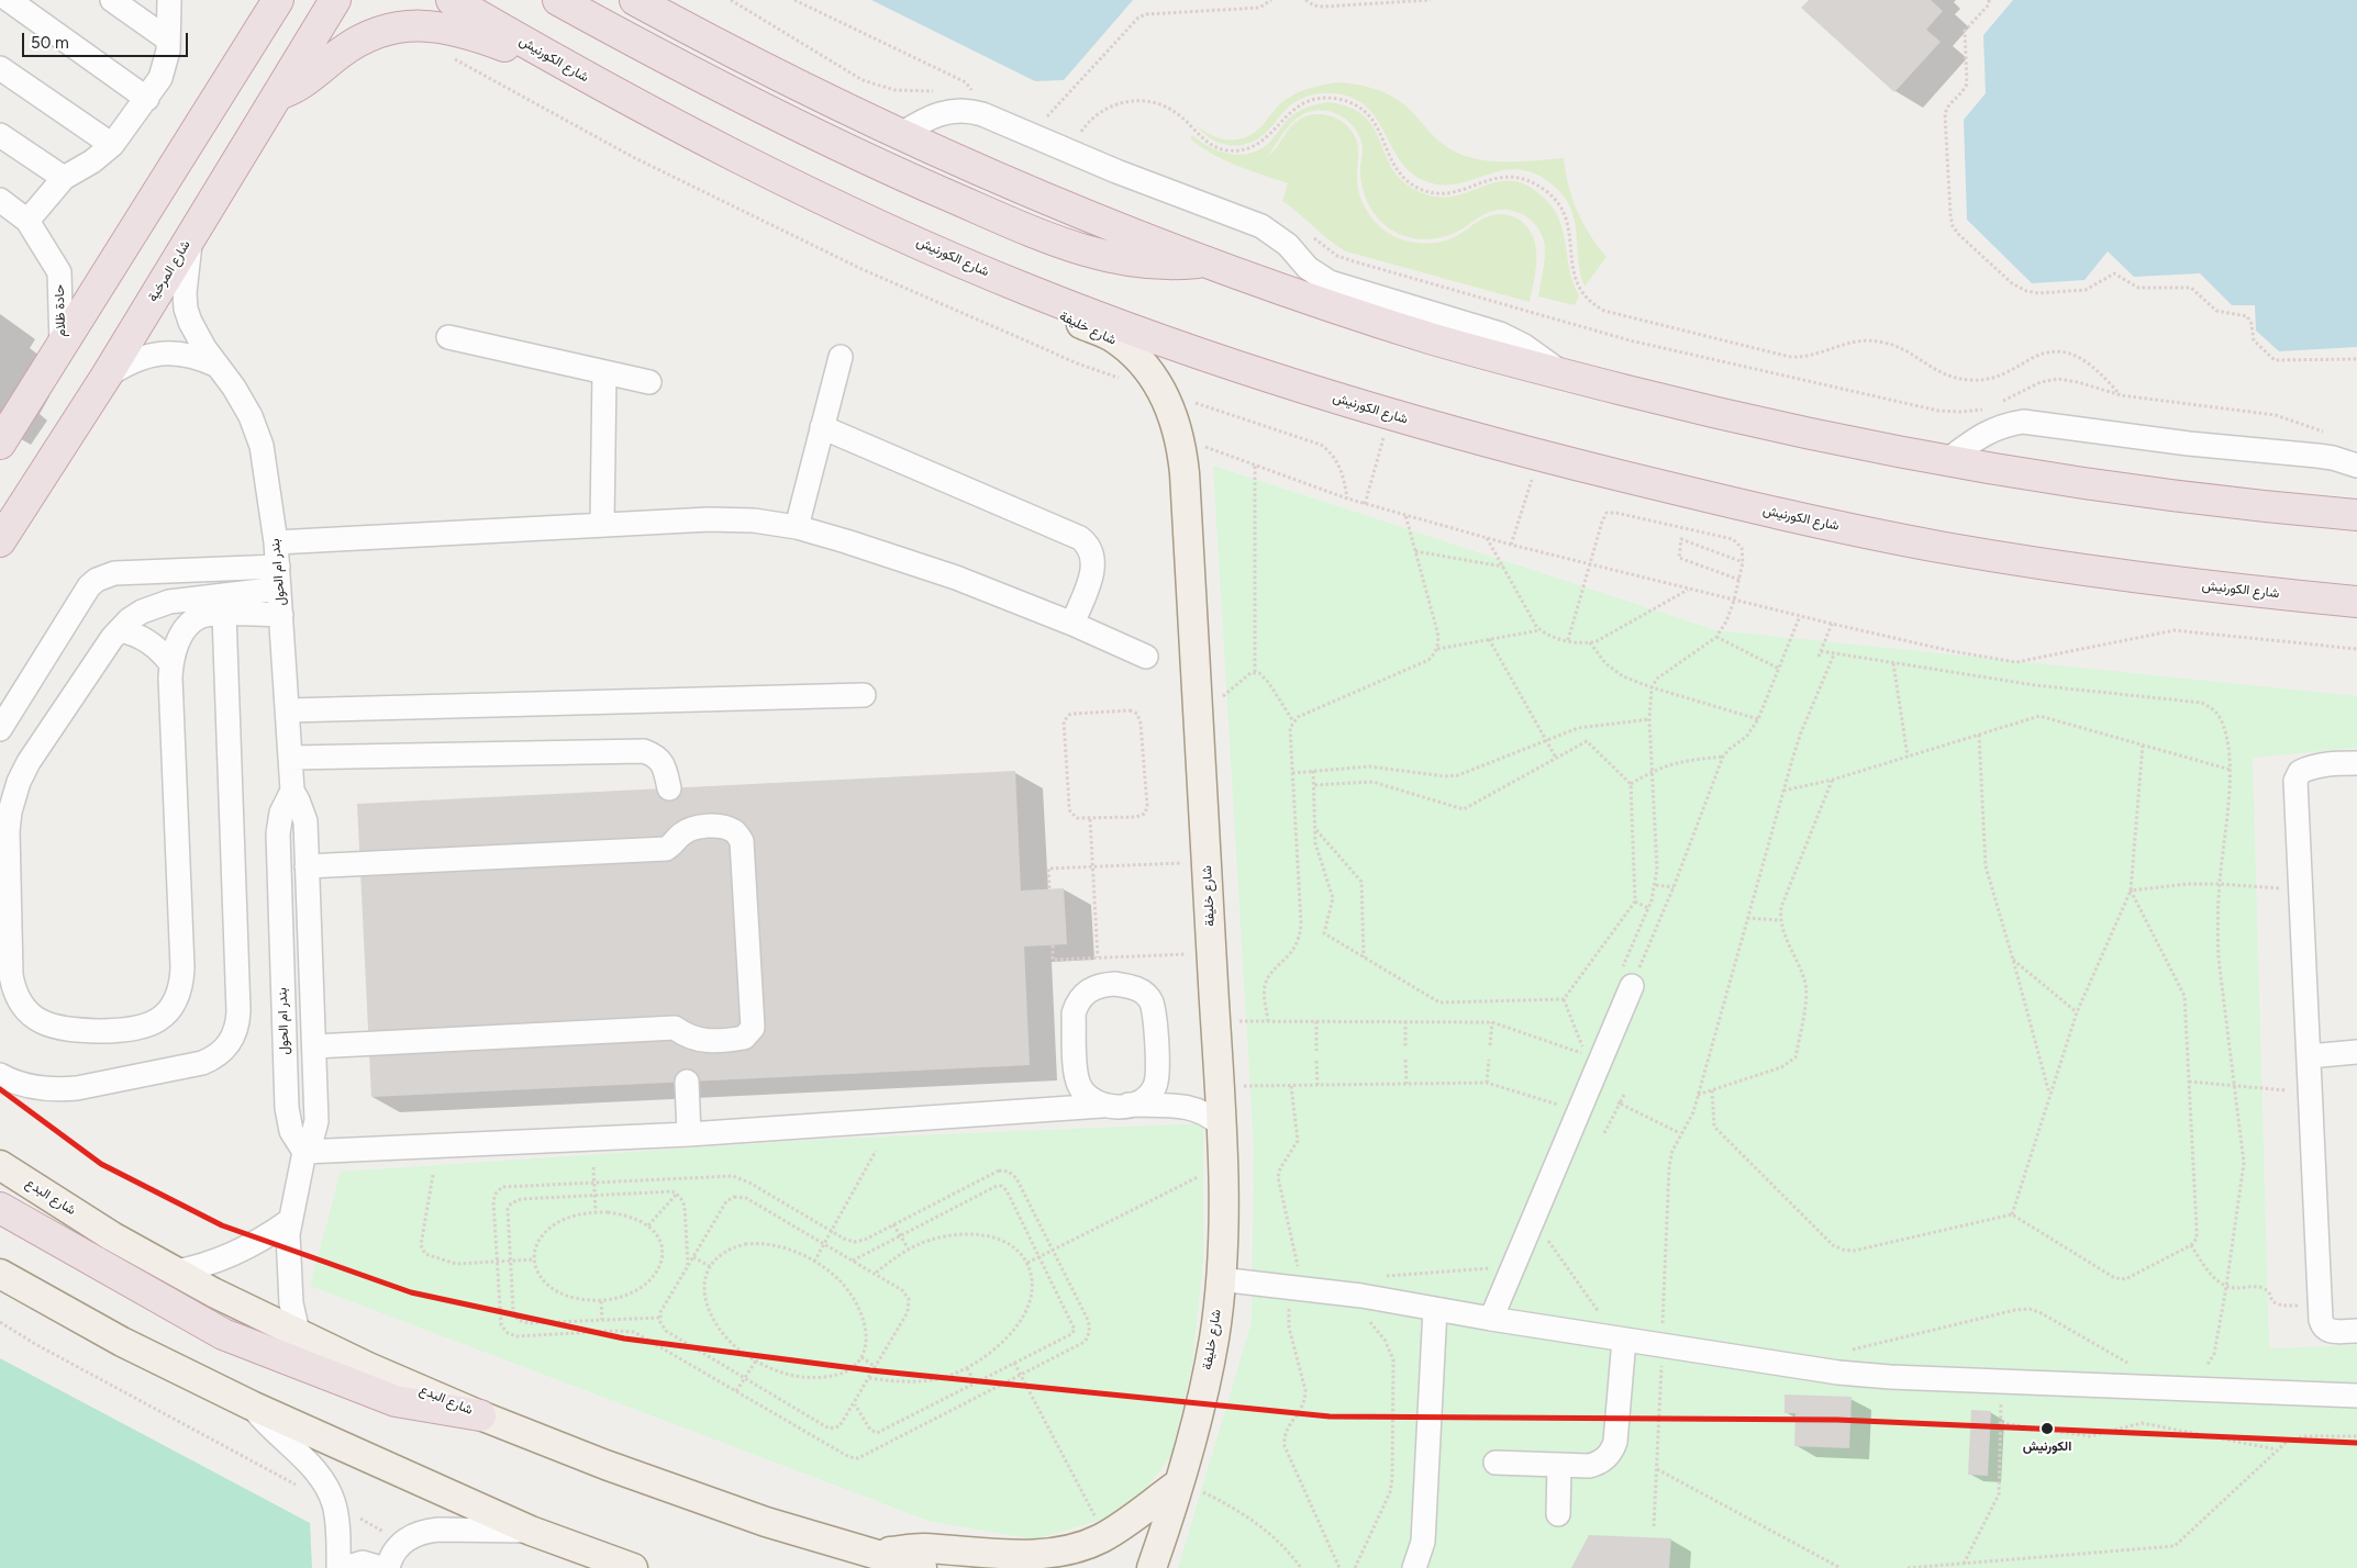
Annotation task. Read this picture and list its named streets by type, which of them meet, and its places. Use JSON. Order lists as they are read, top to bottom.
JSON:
{
  "streets": {
    "highway": ["شارع الكورنيش", "شارع المرخية"],
    "main road": ["شارع خليفة", "شارع البدع"],
    "street": ["حادة ظلام", "بندر ام الحول"]
  },
  "crossings": [
    ["شارع الكورنيش", "شارع خليفة"],
    ["شارع المرخية", "بندر ام الحول"],
    ["بندر ام الحول", "شارع البدع"]
  ],
  "places": ["الكورنيش"],
  "scale_bar": "50 m"
}
